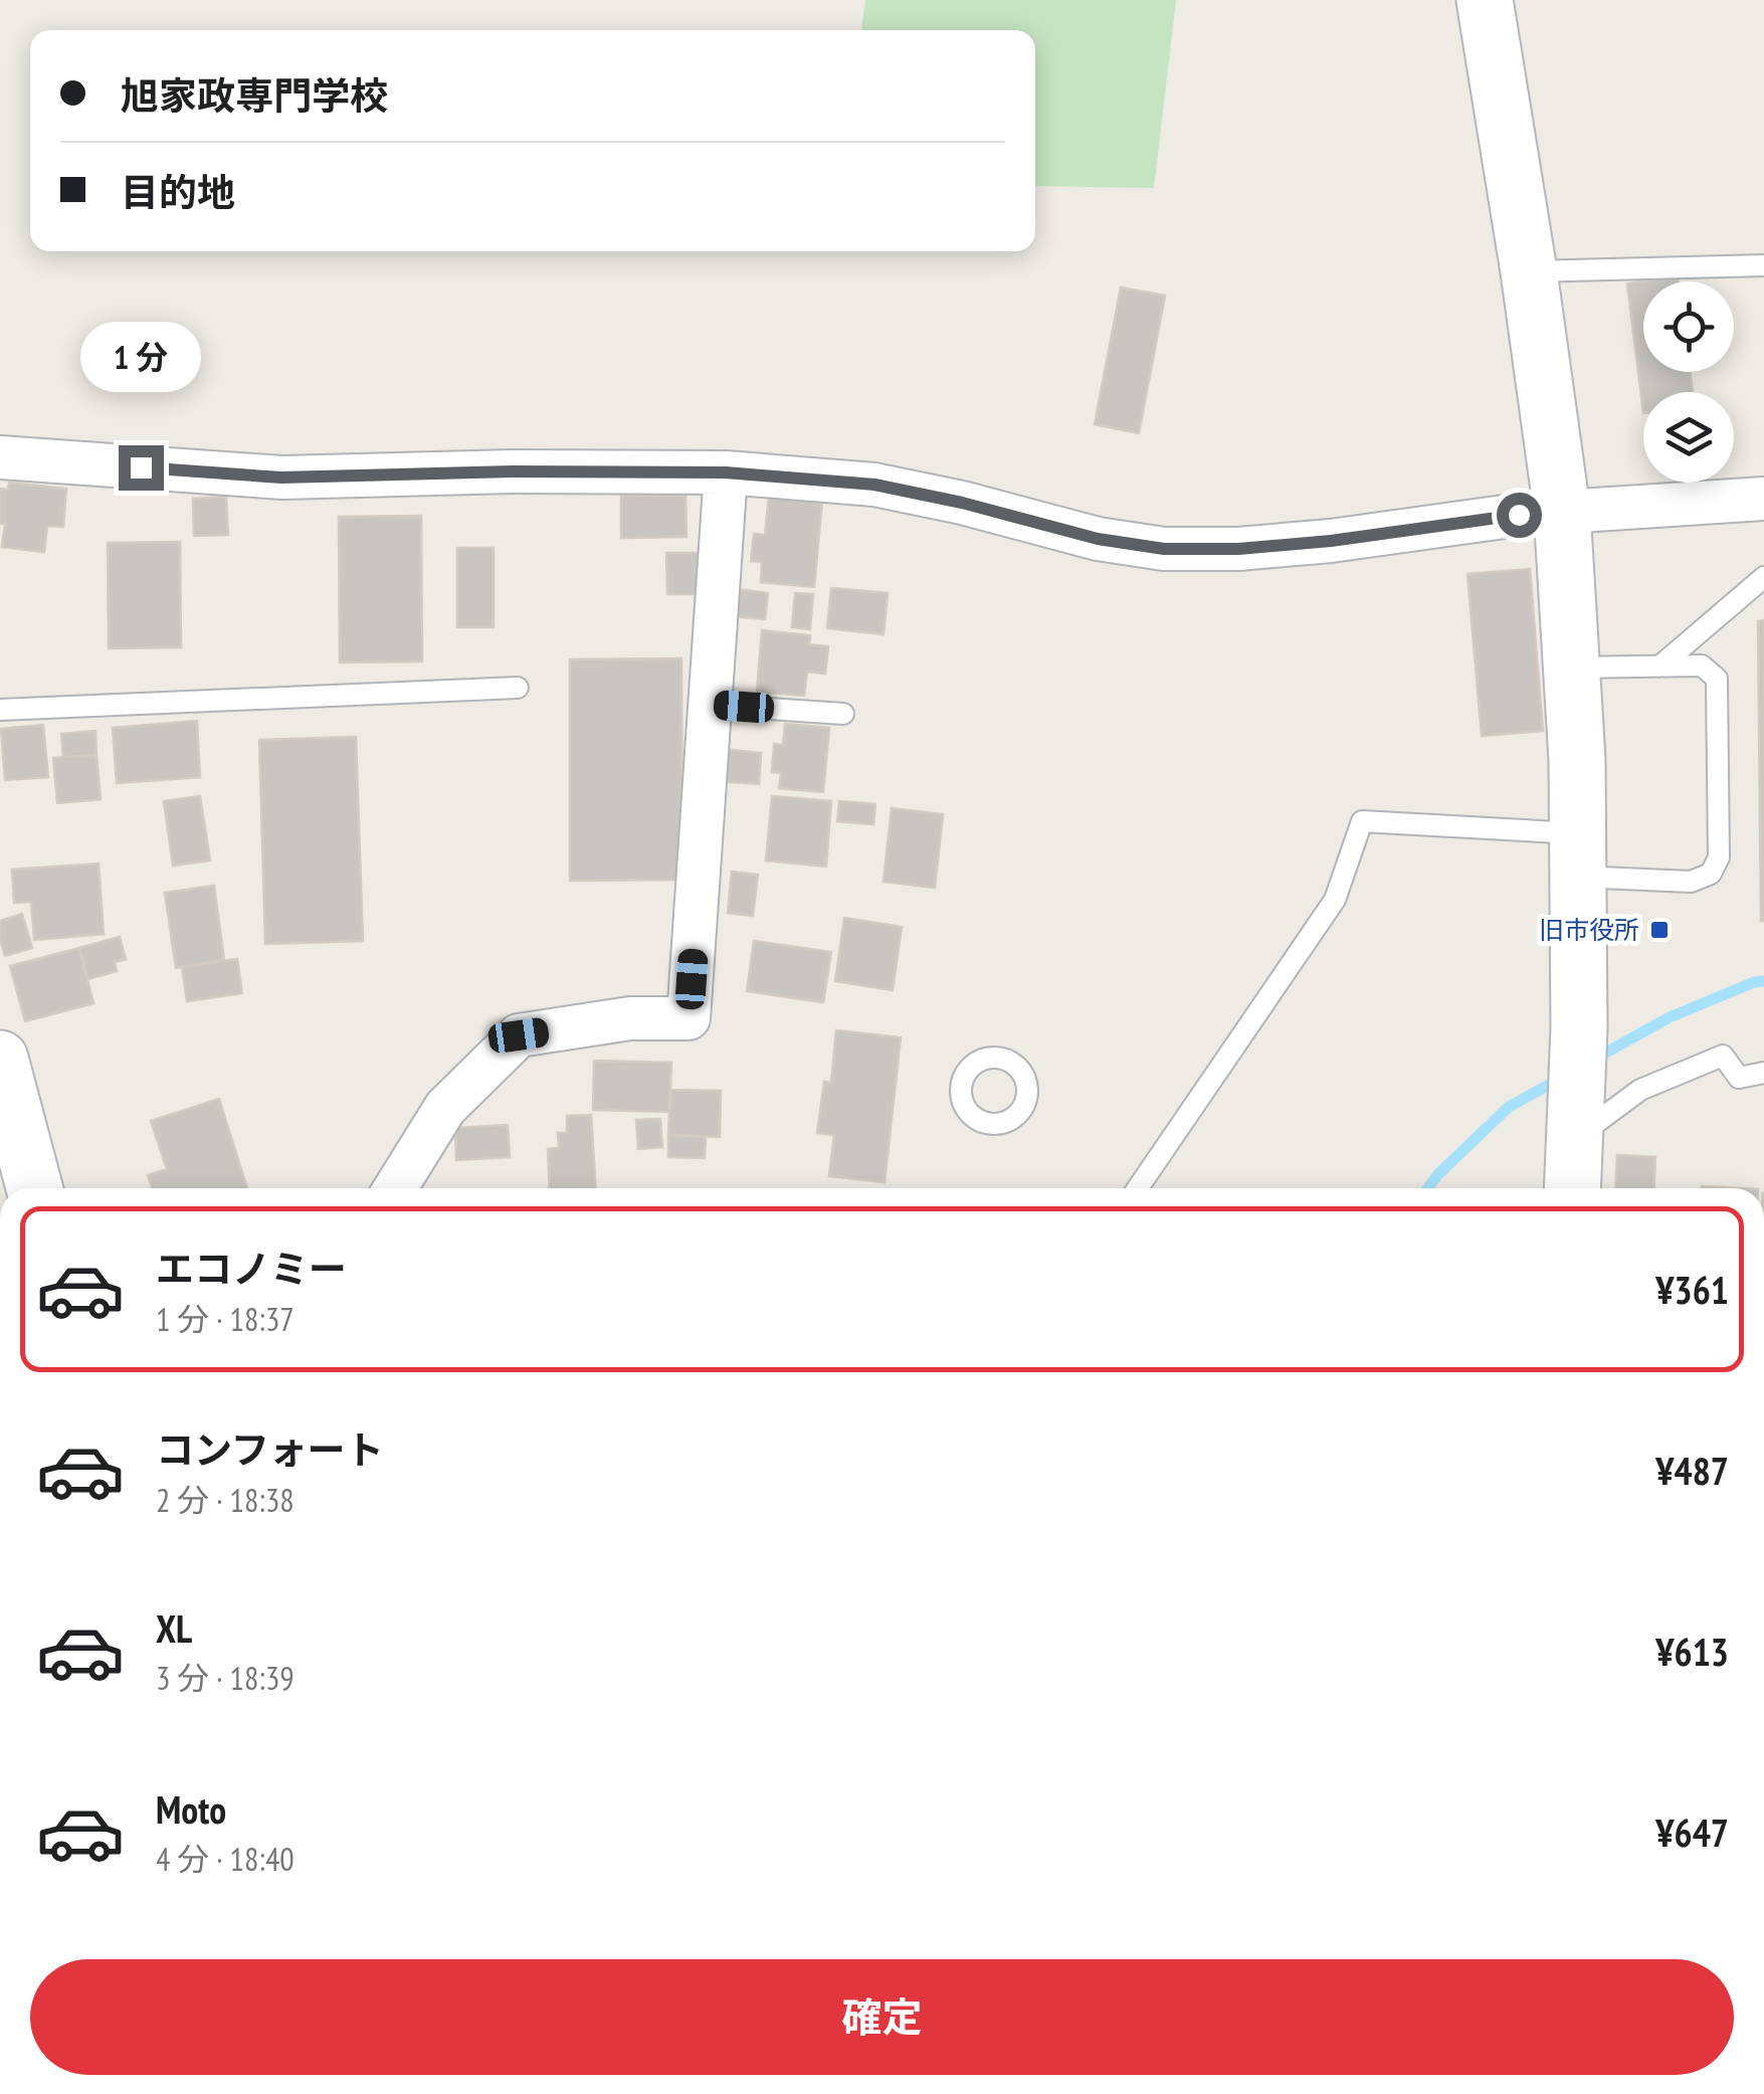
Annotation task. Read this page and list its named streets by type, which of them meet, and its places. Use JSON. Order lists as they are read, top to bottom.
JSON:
{
  "places": {
    "transit": ["旧市役所"]
  },
  "page": {
    "banner": ["旭家政専門学校", "目的地"],
    "bubble": "1 分",
    "list": [
      {
        "name": "エコノミー",
        "note": "1 分 · 18:37",
        "value": "¥361"
      },
      {
        "name": "コンフォート",
        "note": "2 分 · 18:38",
        "value": "¥487"
      },
      {
        "name": "XL",
        "note": "3 分 · 18:39",
        "value": "¥613"
      },
      {
        "name": "Moto",
        "note": "4 分 · 18:40",
        "value": "¥647"
      }
    ],
    "buttons": "確定"
  }
}
